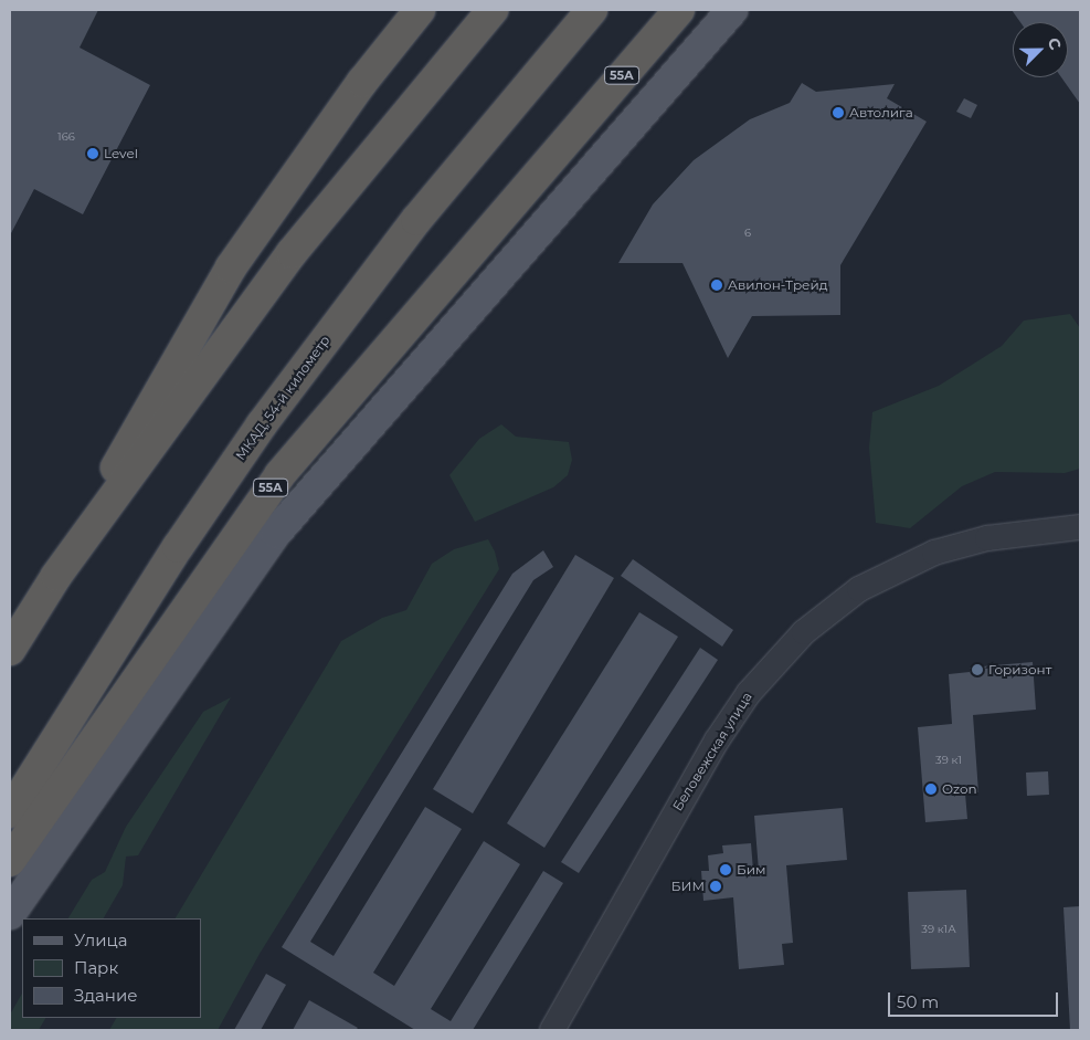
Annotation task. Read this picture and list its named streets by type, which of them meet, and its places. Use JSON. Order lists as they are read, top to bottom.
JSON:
{
  "streets": {
    "highway": ["55А", "МКАД, 54-й километр"],
    "street": ["Беловежская улица"]
  },
  "places": [
    "Автолига",
    "Level",
    "Авилон-Трейд",
    "Горизонт",
    "Ozon",
    "Бим",
    "БИМ"
  ],
  "house_numbers": [
    "166",
    "6",
    "39 к1",
    "39 к1А"
  ],
  "legend": ["Улица", "Парк", "Здание"],
  "scale_bar": "50 m",
  "north": "top right"
}
